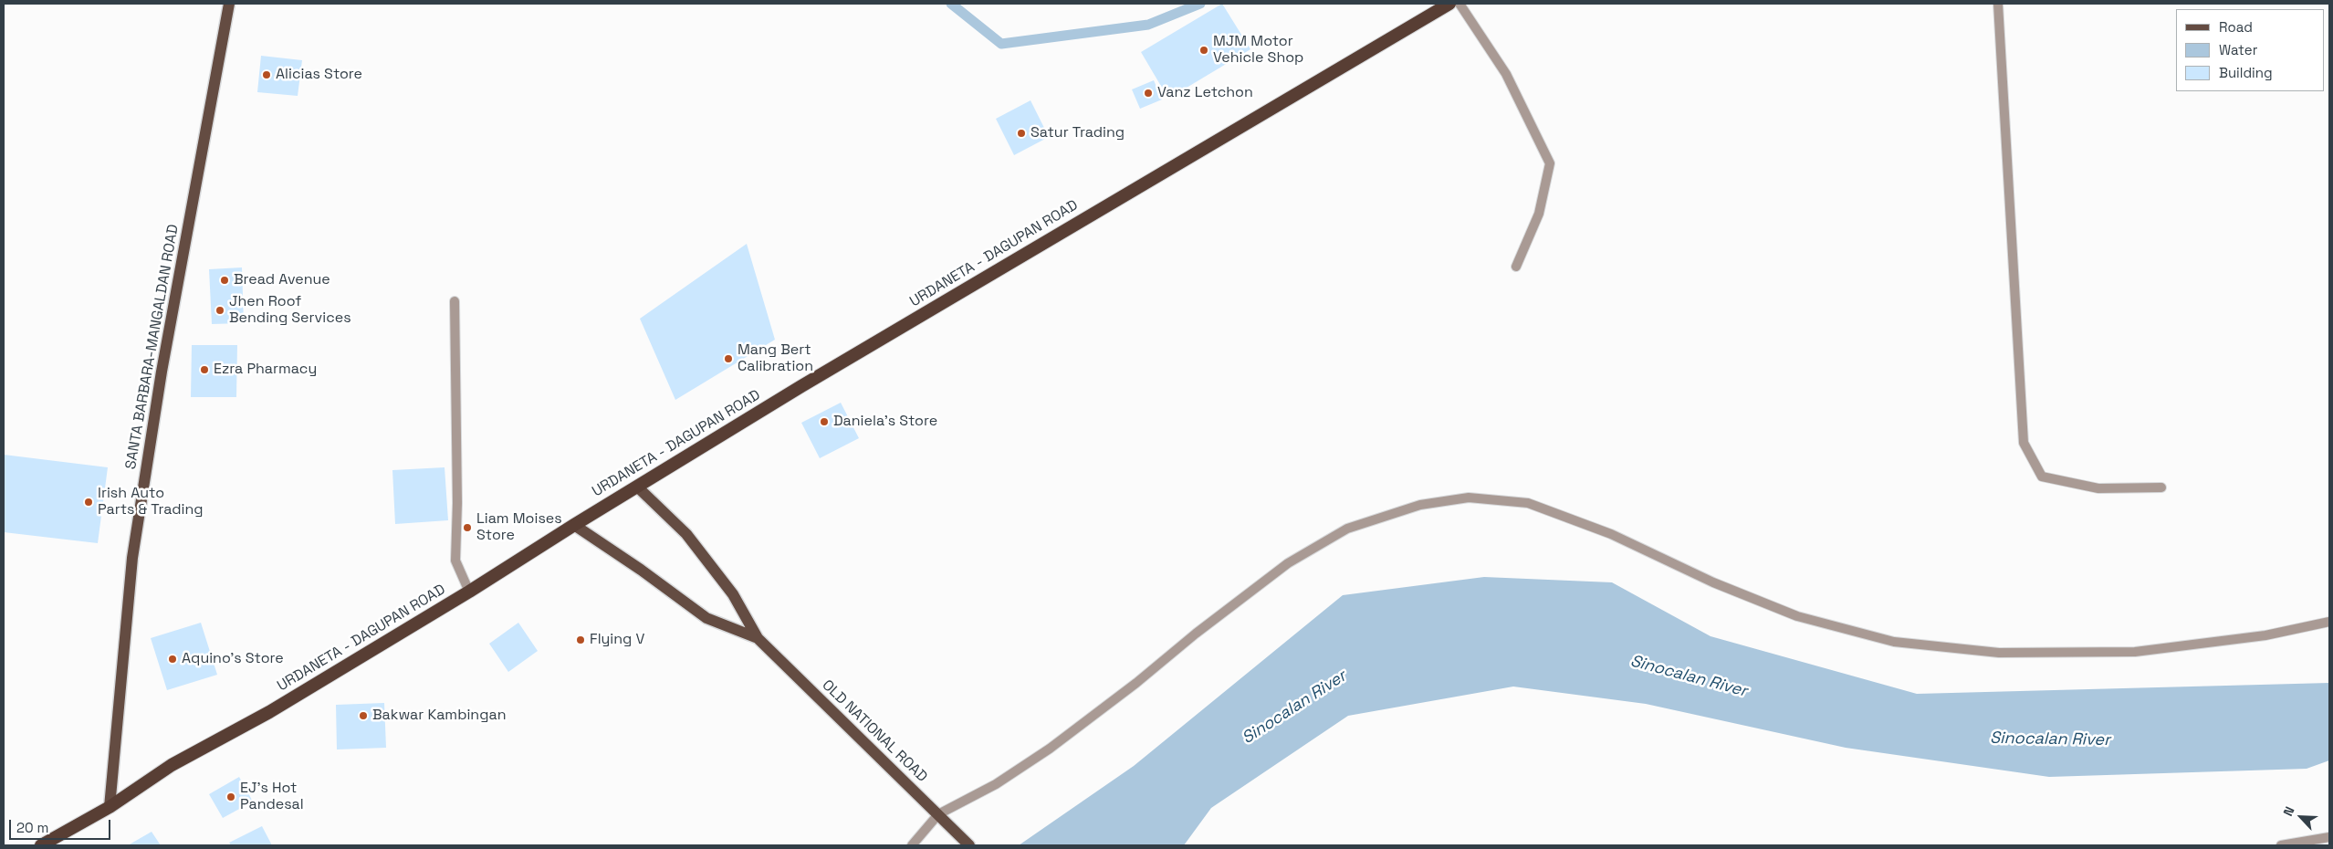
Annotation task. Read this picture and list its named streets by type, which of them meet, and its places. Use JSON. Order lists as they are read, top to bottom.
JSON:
{
  "streets": {
    "highway": ["URDANETA - DAGUPAN ROAD"],
    "main road": ["SANTA BARBARA-MANGALDAN ROAD", "OLD NATIONAL ROAD"]
  },
  "crossings": [
    ["URDANETA - DAGUPAN ROAD", "SANTA BARBARA-MANGALDAN ROAD"],
    ["URDANETA - DAGUPAN ROAD", "OLD NATIONAL ROAD"]
  ],
  "water": ["Sinocalan River"],
  "places": [
    "MJM Motor Vehicle Shop",
    "Alicias Store",
    "Vanz Letchon",
    "Satur Trading",
    "Bread Avenue",
    "Jhen Roof Bending Services",
    "Mang Bert Calibration",
    "Ezra Pharmacy",
    "Daniela's Store",
    "Irish Auto Parts & Trading",
    "Liam Moises Store",
    "Flying V",
    "Aquino's Store",
    "Bakwar Kambingan",
    "EJ's Hot Pandesal"
  ],
  "legend": ["Road", "Water", "Building"],
  "scale_bar": "20 m",
  "north": "top left"
}
